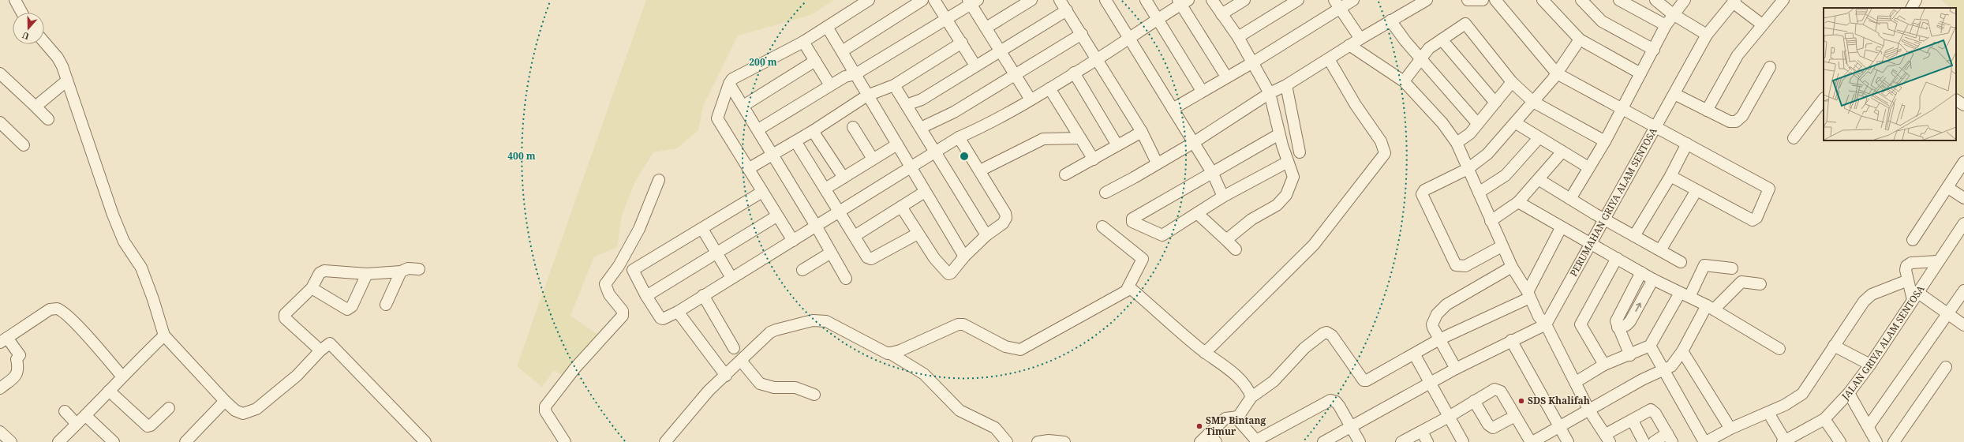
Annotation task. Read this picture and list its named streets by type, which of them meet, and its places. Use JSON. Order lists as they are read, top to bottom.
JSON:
{
  "streets": {
    "street": ["PERUMAHAN GRIYA ALAM SENTOSA", "JALAN GRIYA ALAM SENTOSA"]
  },
  "places": ["SDS Khalifah", "SMP Bintang Timur"],
  "north": "bottom",
  "rings": ["200 m", "400 m"]
}
